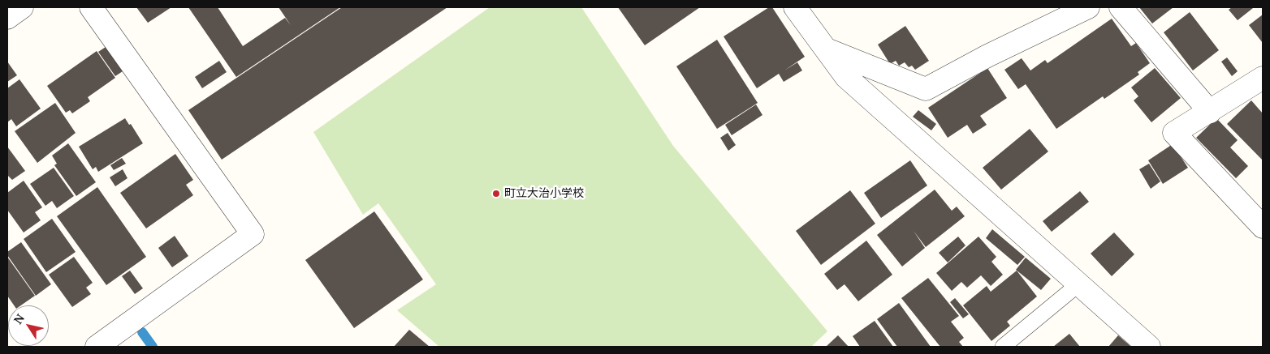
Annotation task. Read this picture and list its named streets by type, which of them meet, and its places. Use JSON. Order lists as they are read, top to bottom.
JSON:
{
  "places": ["町立大治小学校"],
  "north": "top left"
}
